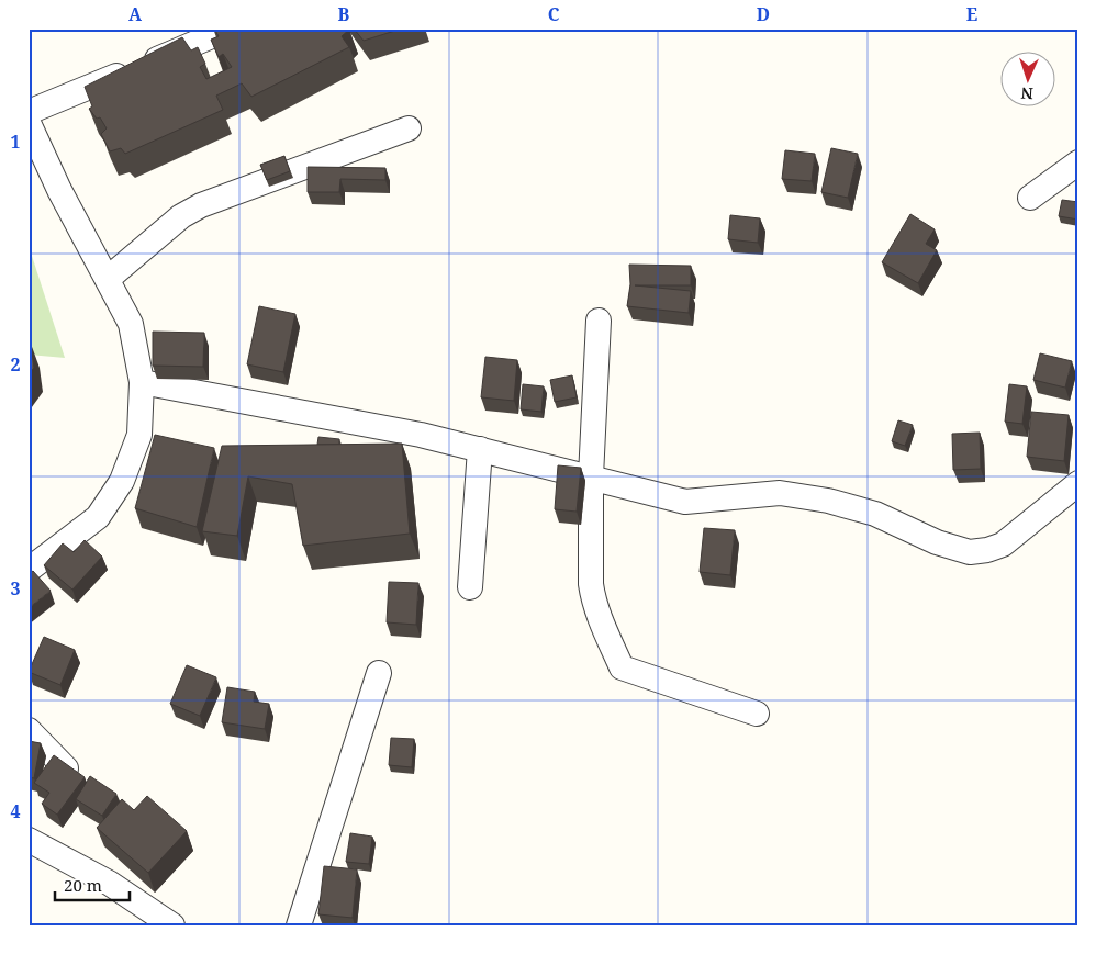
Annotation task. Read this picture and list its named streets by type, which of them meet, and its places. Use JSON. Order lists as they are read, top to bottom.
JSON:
{
  "scale_bar": "20 m",
  "north": "bottom",
  "grid": {
    "columns": [
      "A",
      "B",
      "C",
      "D",
      "E"
    ],
    "rows": [
      "1",
      "2",
      "3",
      "4"
    ]
  }
}
